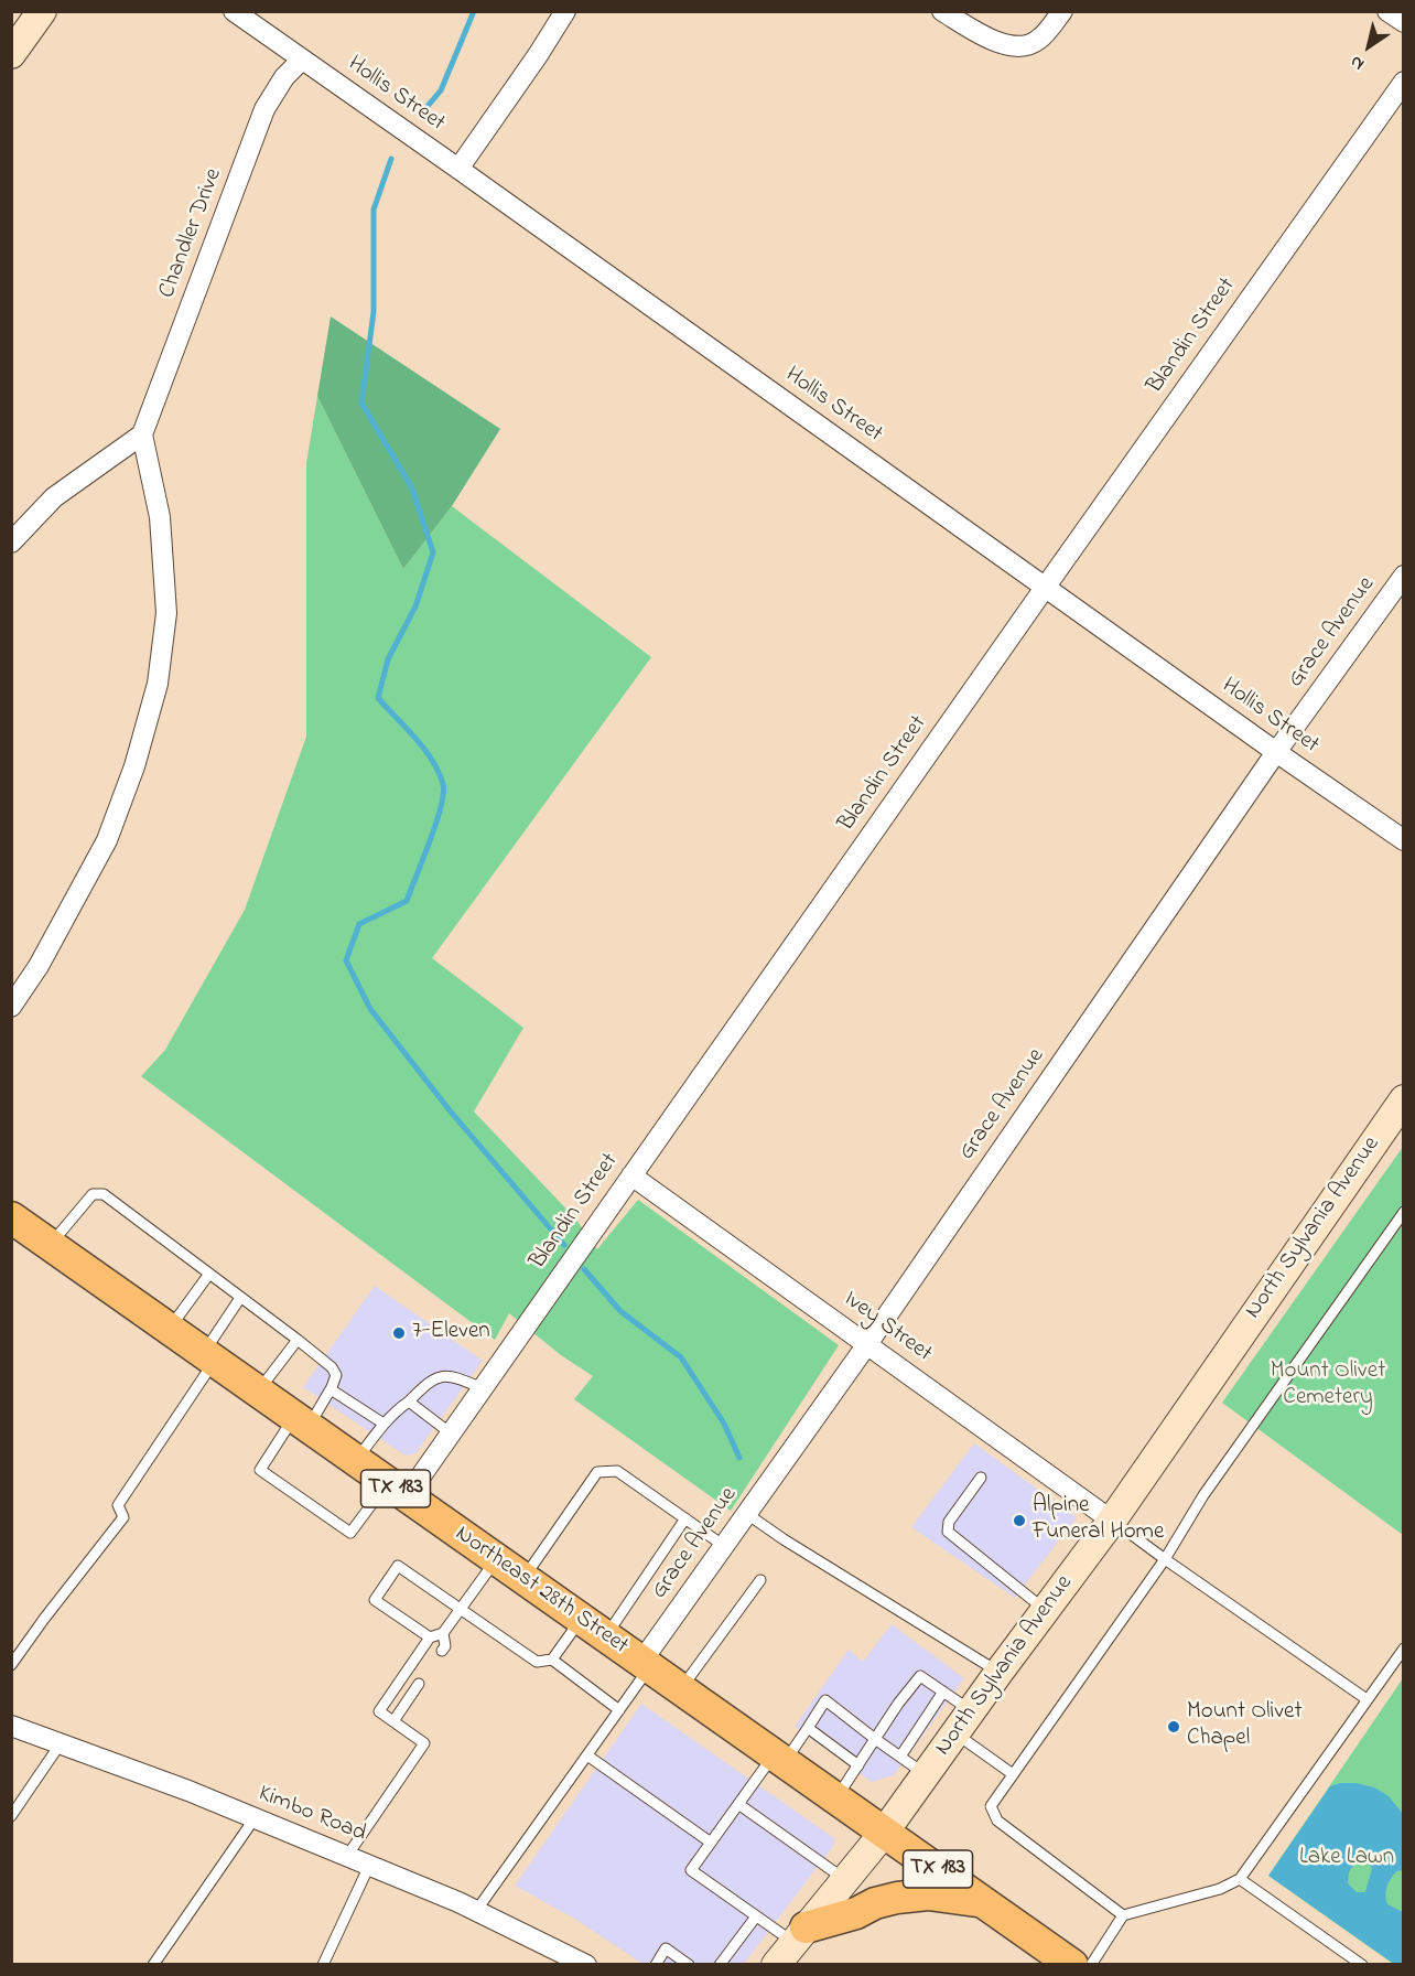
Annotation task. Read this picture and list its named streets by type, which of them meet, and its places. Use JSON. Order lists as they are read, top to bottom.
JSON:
{
  "streets": {
    "main road": ["North Sylvania Avenue", "TX 183", "Northeast 28th Street"],
    "street": [
      "Hollis Street",
      "Chandler Drive",
      "Blandin Street",
      "Grace Avenue",
      "Ivey Street",
      "Kimbo Road"
    ]
  },
  "crossings": [
    ["Hollis Street", "Chandler Drive"],
    ["Hollis Street", "Blandin Street"],
    ["Hollis Street", "Grace Avenue"],
    ["Blandin Street", "Ivey Street"],
    ["Blandin Street", "Northeast 28th Street"],
    ["Grace Avenue", "Ivey Street"],
    ["Grace Avenue", "Northeast 28th Street"],
    ["North Sylvania Avenue", "Ivey Street"],
    ["North Sylvania Avenue", "Northeast 28th Street"]
  ],
  "parks": ["Mount Olivet Cemetery", "Lake Lawn"],
  "places": ["7-Eleven", "Alpine Funeral Home", "Mount Olivet Chapel"],
  "north": "bottom left"
}
